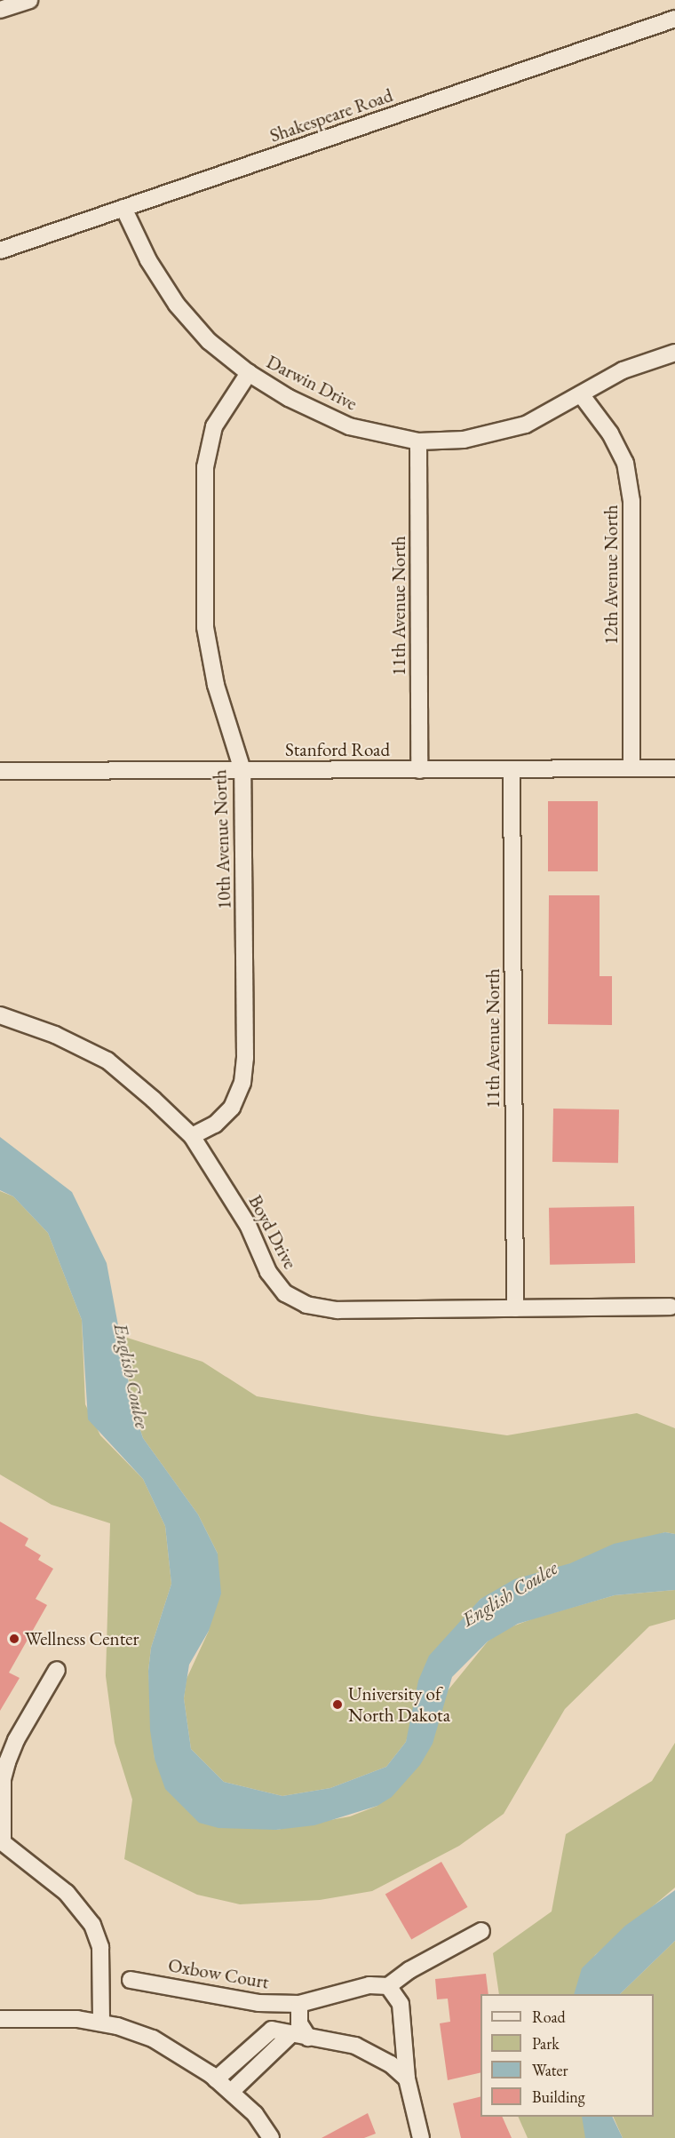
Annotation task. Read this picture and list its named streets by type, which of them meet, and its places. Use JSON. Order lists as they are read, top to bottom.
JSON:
{
  "streets": {
    "street": [
      "Shakespeare Road",
      "Darwin Drive",
      "12th Avenue North",
      "11th Avenue North",
      "Stanford Road",
      "10th Avenue North",
      "Boyd Drive",
      "Oxbow Court"
    ]
  },
  "crossings": [
    ["Shakespeare Road", "Darwin Drive"],
    ["Darwin Drive", "12th Avenue North"],
    ["Darwin Drive", "11th Avenue North"],
    ["Darwin Drive", "10th Avenue North"],
    ["12th Avenue North", "Stanford Road"],
    ["11th Avenue North", "Stanford Road"],
    ["11th Avenue North", "Boyd Drive"],
    ["Stanford Road", "10th Avenue North"],
    ["10th Avenue North", "Boyd Drive"]
  ],
  "water": ["English Coulee"],
  "places": ["Wellness Center", "University of North Dakota"],
  "legend": [
    "Road",
    "Park",
    "Water",
    "Building"
  ]
}
